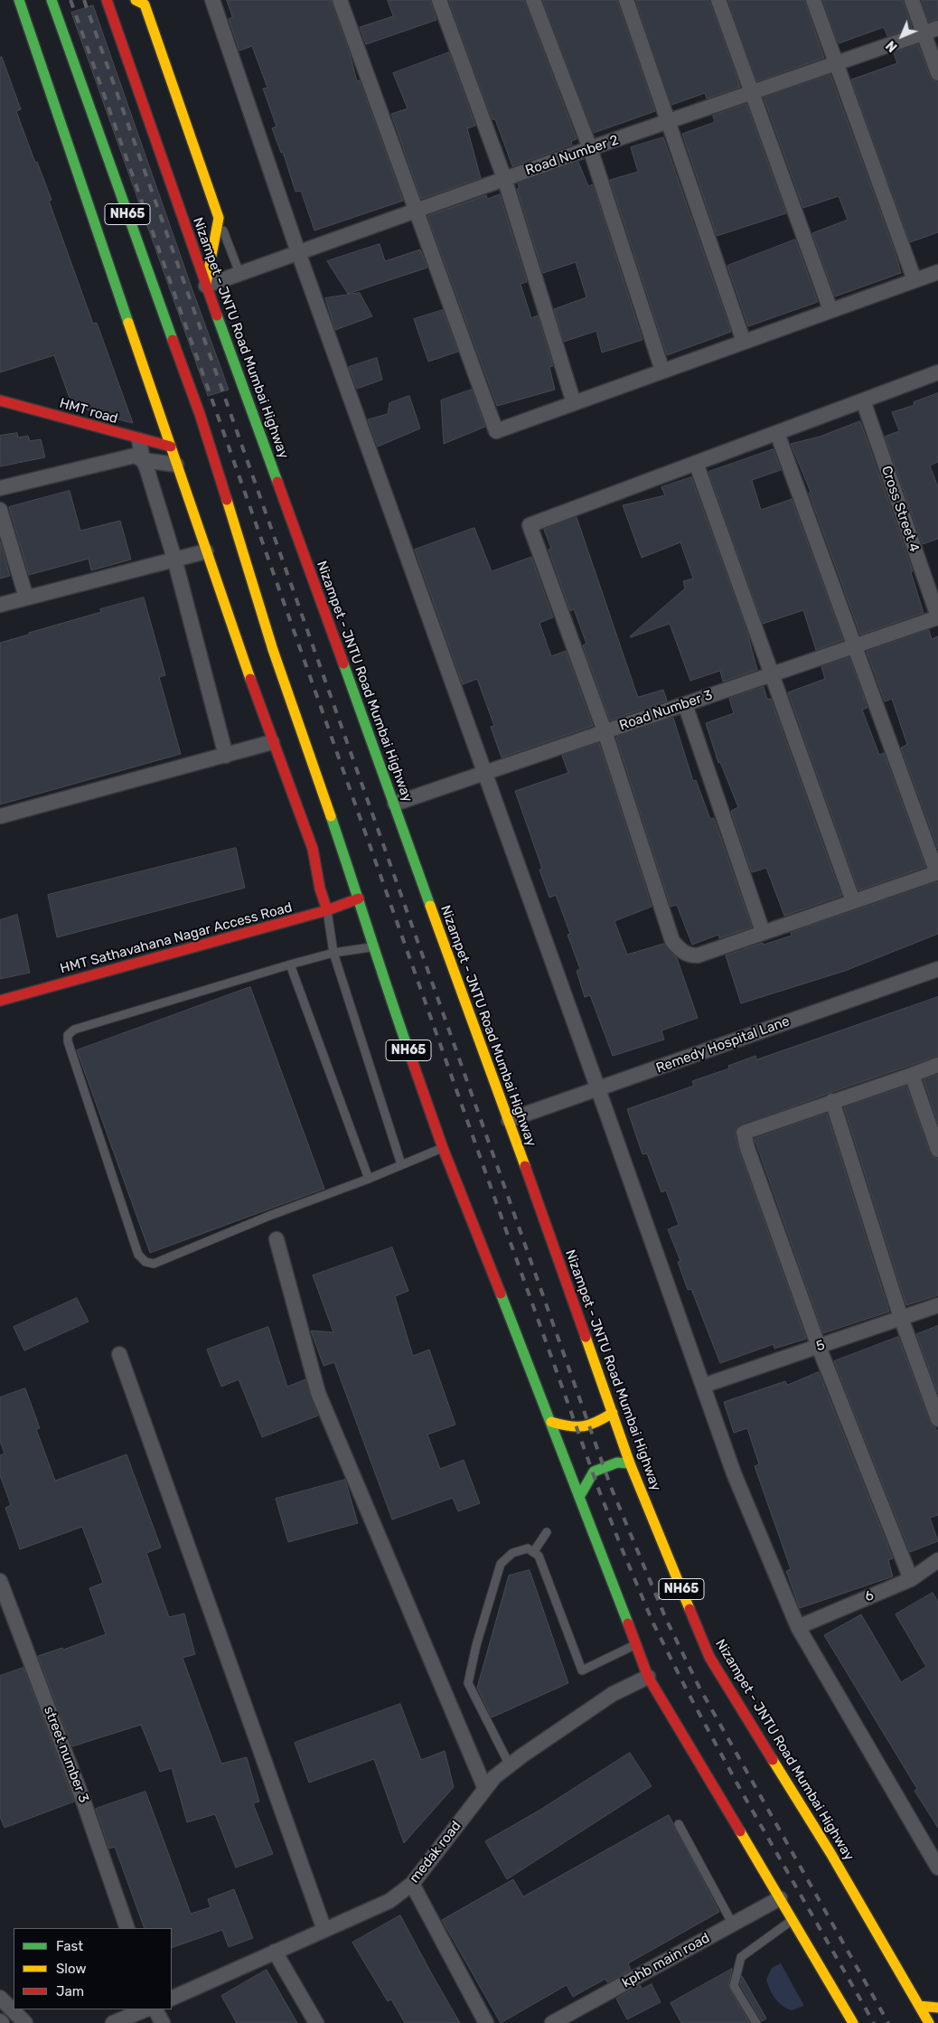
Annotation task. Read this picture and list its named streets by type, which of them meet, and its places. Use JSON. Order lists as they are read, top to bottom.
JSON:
{
  "streets": {
    "main road": [
      "NH65",
      "Nizampet - JNTU Road Mumbai Highway",
      "HMT road",
      "HMT Sathavahana Nagar Access Road"
    ],
    "street": [
      "Road Number 2",
      "Cross Street 4",
      "Road Number 3",
      "Remedy Hospital Lane",
      "5",
      "6",
      "street number 3",
      "medak road",
      "kphb main road"
    ]
  },
  "crossings": [
    ["Road Number 2", "Nizampet - JNTU Road Mumbai Highway"],
    ["NH65", "HMT Sathavahana Nagar Access Road"],
    ["NH65", "medak road"],
    ["NH65", "kphb main road"],
    ["Nizampet - JNTU Road Mumbai Highway", "Road Number 3"],
    ["Nizampet - JNTU Road Mumbai Highway", "Remedy Hospital Lane"],
    ["Cross Street 4", "Road Number 3"]
  ],
  "legend": ["Fast", "Slow", "Jam"],
  "north": "bottom left"
}
